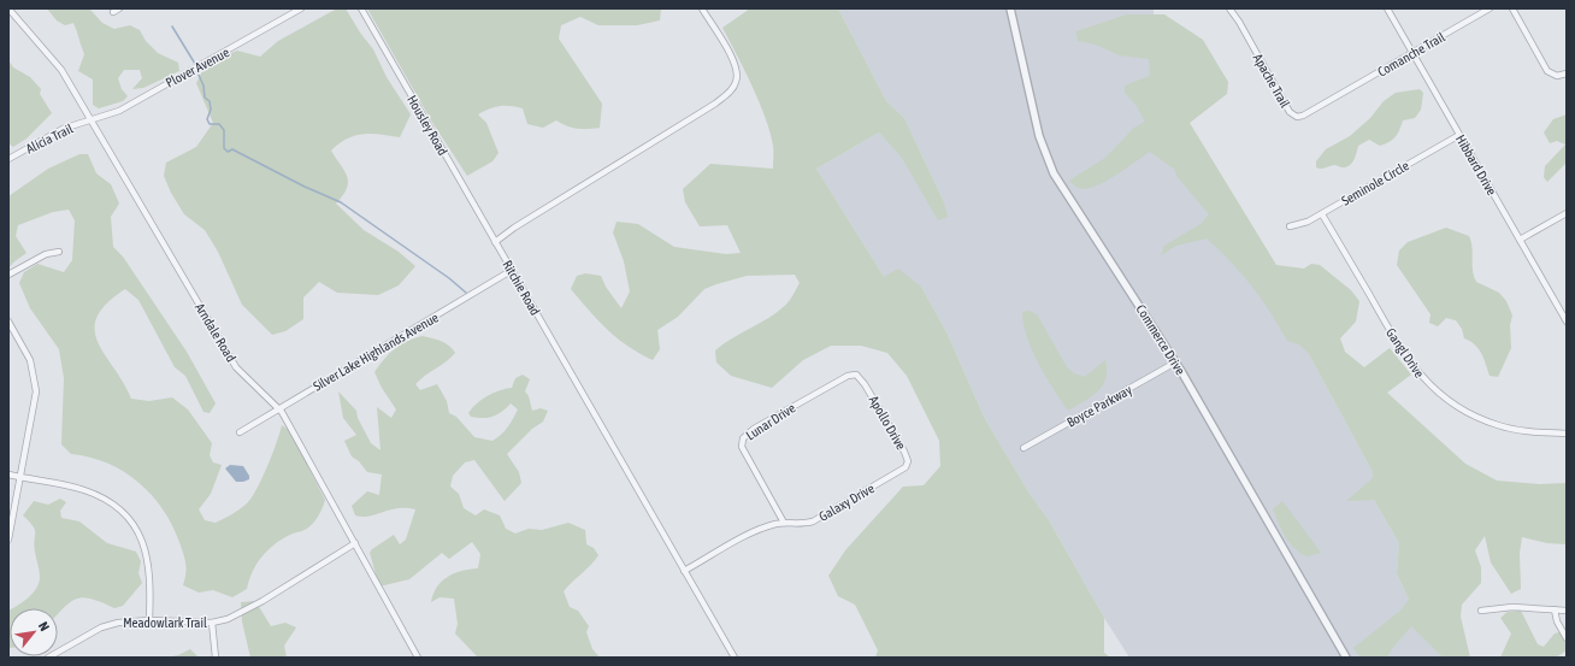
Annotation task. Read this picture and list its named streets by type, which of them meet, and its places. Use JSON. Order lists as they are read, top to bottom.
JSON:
{
  "streets": {
    "street": [
      "Comanche Trail",
      "Plover Avenue",
      "Apache Trail",
      "Housley Road",
      "Alicia Trail",
      "Hibbard Drive",
      "Seminole Circle",
      "Ritchie Road",
      "Arndale Road",
      "Commerce Drive",
      "Silver Lake Highlands Avenue",
      "Gangl Drive",
      "Boyce Parkway",
      "Lunar Drive",
      "Apollo Drive",
      "Galaxy Drive",
      "Meadowlark Trail"
    ]
  },
  "crossings": [
    ["Comanche Trail", "Apache Trail"],
    ["Comanche Trail", "Hibbard Drive"],
    ["Plover Avenue", "Alicia Trail"],
    ["Plover Avenue", "Arndale Road"],
    ["Housley Road", "Ritchie Road"],
    ["Alicia Trail", "Arndale Road"],
    ["Hibbard Drive", "Seminole Circle"],
    ["Seminole Circle", "Gangl Drive"],
    ["Ritchie Road", "Silver Lake Highlands Avenue"],
    ["Ritchie Road", "Galaxy Drive"],
    ["Arndale Road", "Silver Lake Highlands Avenue"],
    ["Arndale Road", "Meadowlark Trail"],
    ["Commerce Drive", "Boyce Parkway"],
    ["Lunar Drive", "Apollo Drive"],
    ["Lunar Drive", "Galaxy Drive"],
    ["Apollo Drive", "Galaxy Drive"]
  ],
  "north": "top right"
}
